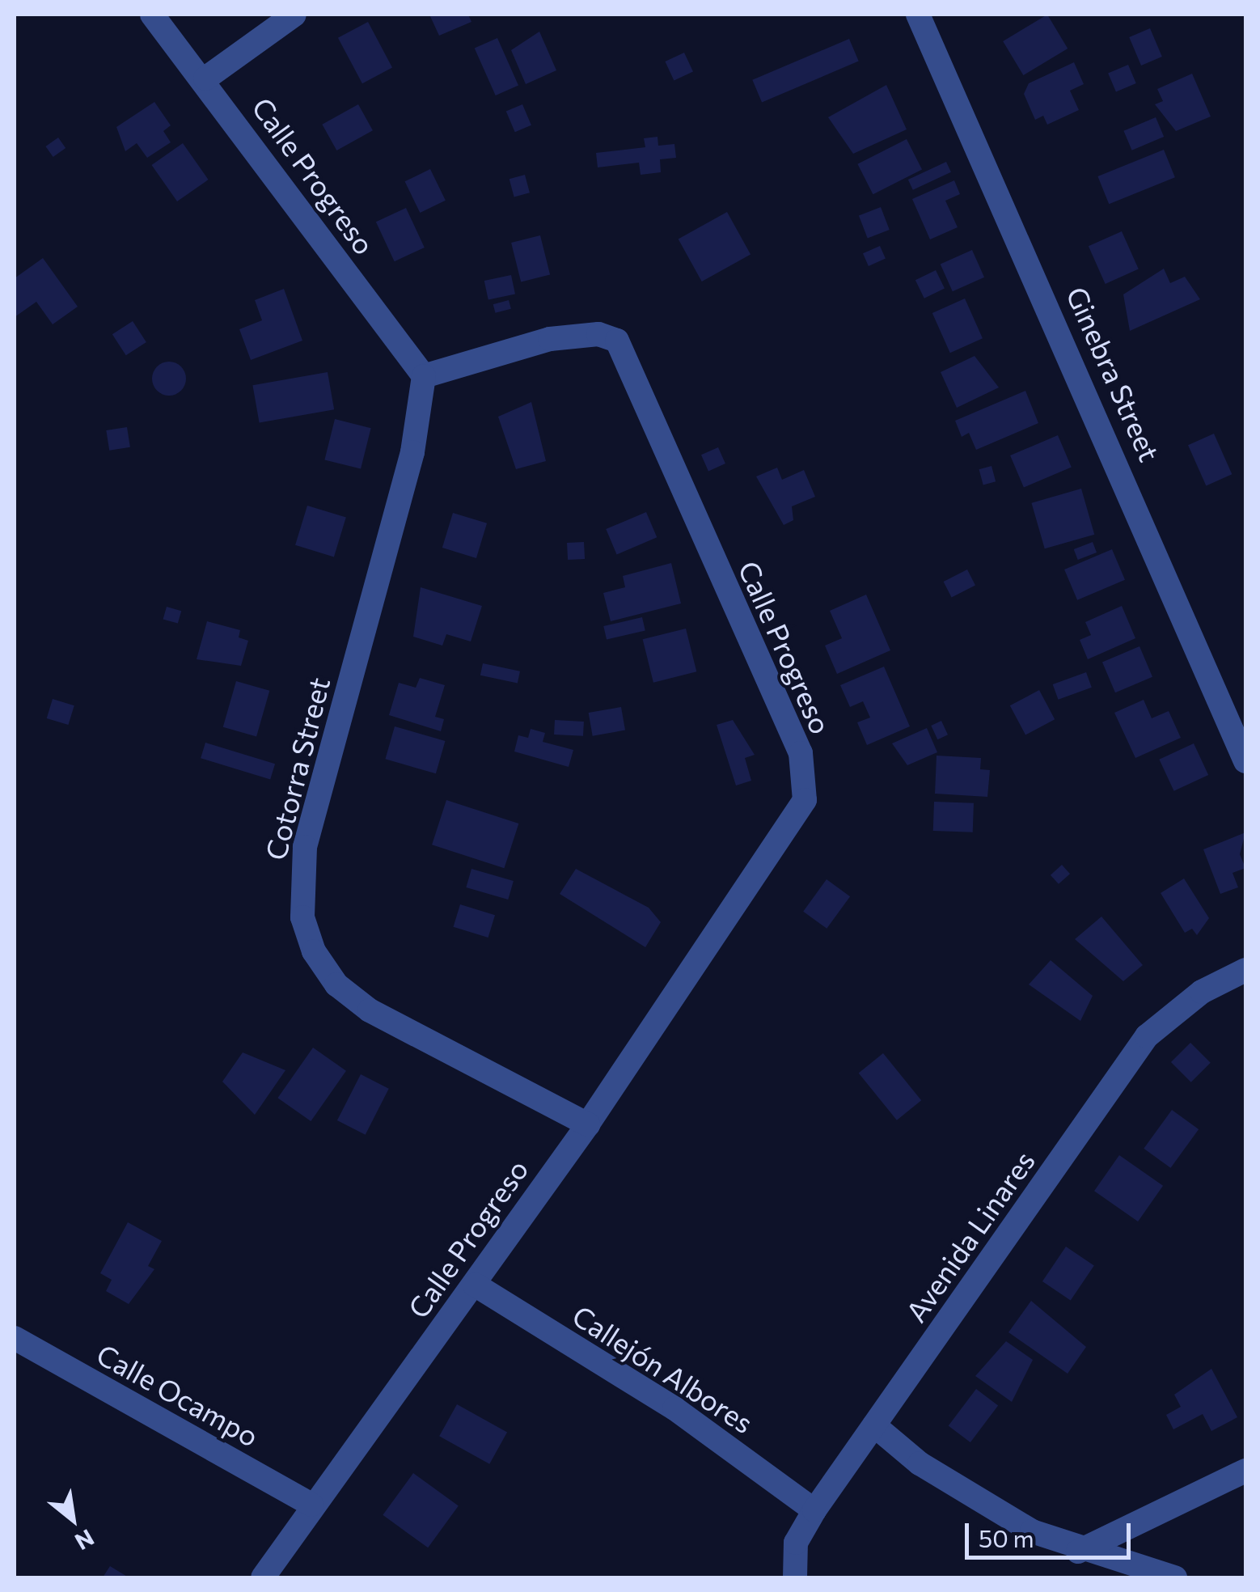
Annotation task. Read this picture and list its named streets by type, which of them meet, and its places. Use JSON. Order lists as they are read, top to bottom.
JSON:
{
  "streets": {
    "street": [
      "Calle Progreso",
      "Ginebra Street",
      "Cotorra Street",
      "Avenida Linares",
      "Callejón Albores",
      "Calle Ocampo"
    ]
  },
  "crossings": [
    ["Calle Progreso", "Cotorra Street"],
    ["Calle Progreso", "Callejón Albores"],
    ["Calle Progreso", "Calle Ocampo"],
    ["Avenida Linares", "Callejón Albores"]
  ],
  "scale_bar": "50 m",
  "north": "bottom right"
}
